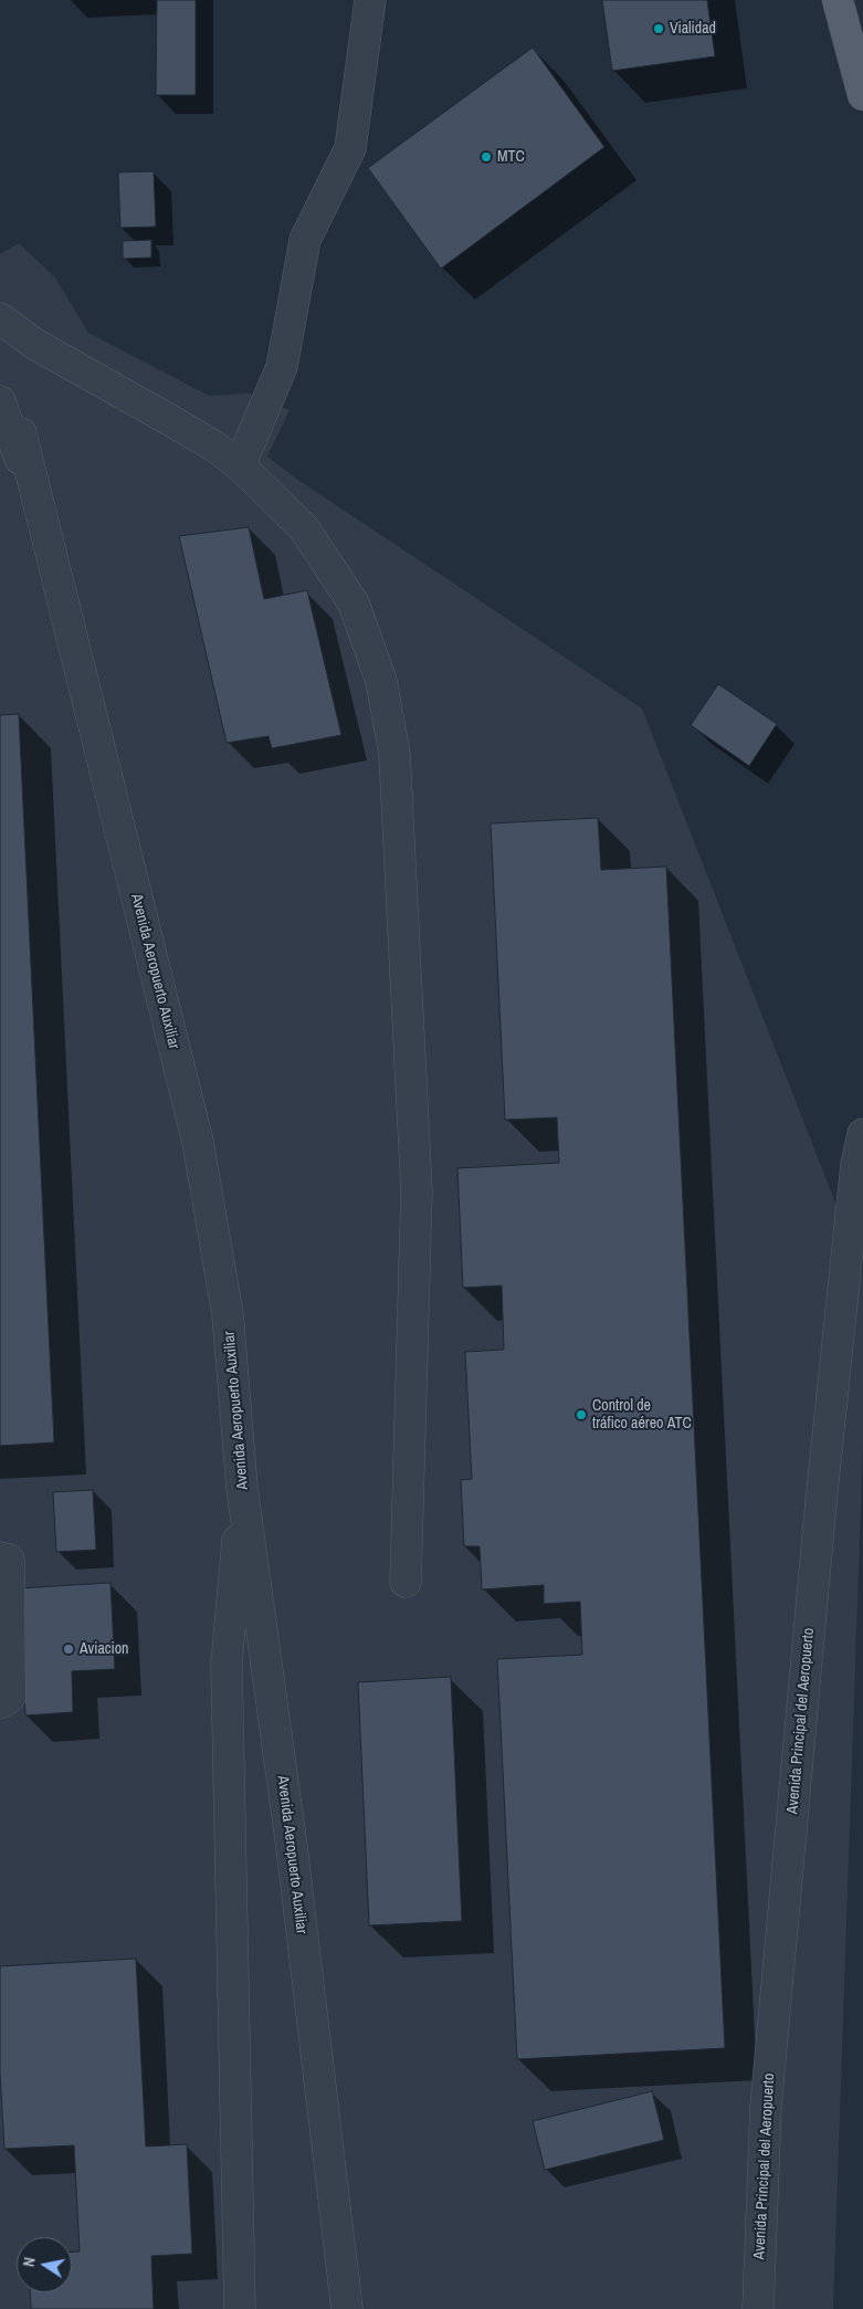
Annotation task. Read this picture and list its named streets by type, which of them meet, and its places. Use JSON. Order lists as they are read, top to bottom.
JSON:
{
  "streets": {
    "lane": ["Avenida Aeropuerto Auxiliar", "Avenida Principal del Aeropuerto"]
  },
  "places": [
    "Vialidad",
    "MTC",
    "Control de tráfico aéreo ATC",
    "Aviacion"
  ],
  "north": "left"
}
